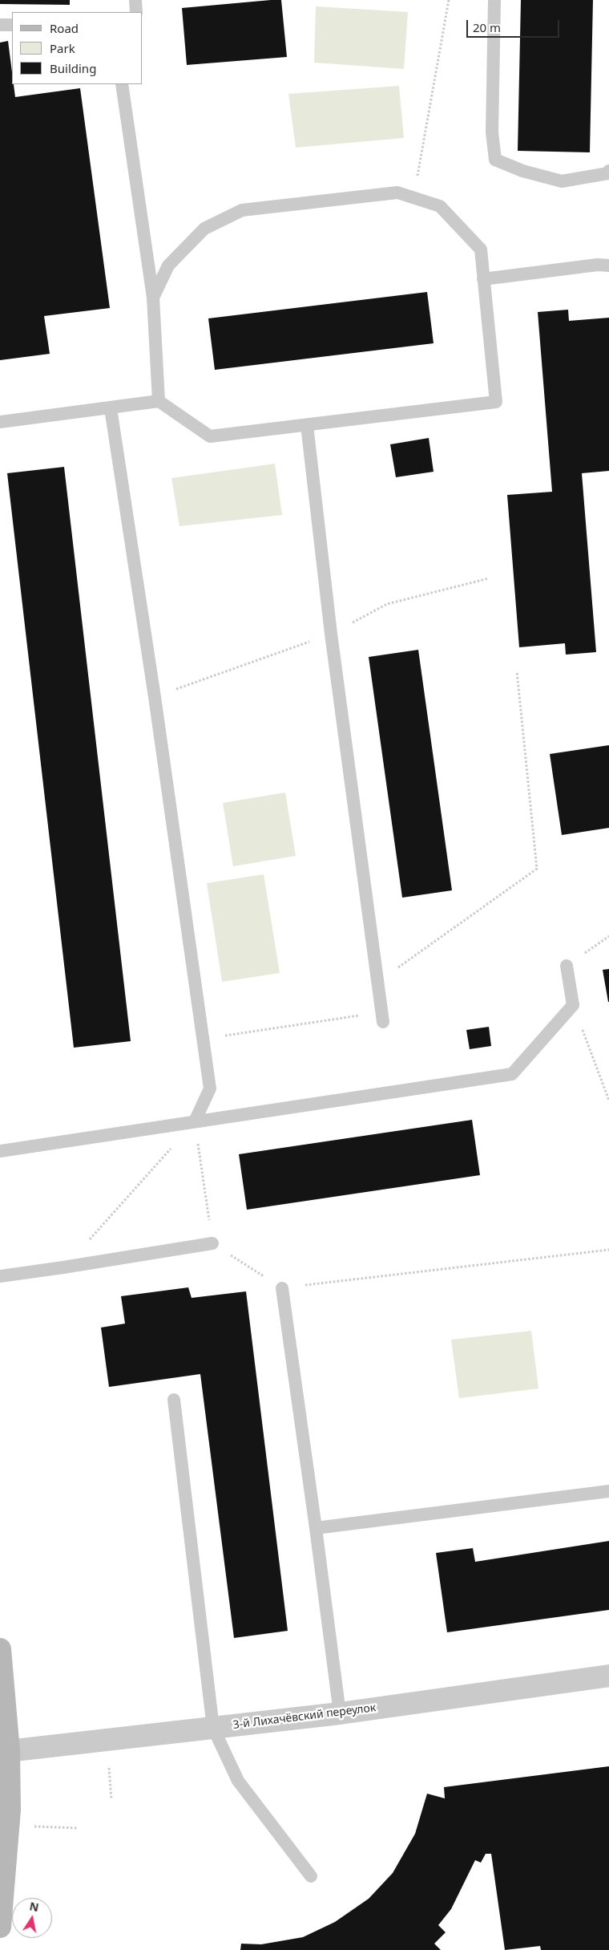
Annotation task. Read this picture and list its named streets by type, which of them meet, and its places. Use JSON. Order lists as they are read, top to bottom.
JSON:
{
  "streets": {
    "street": ["3-й Лихачёвский переулок"]
  },
  "legend": ["Road", "Park", "Building"],
  "scale_bar": "20 m",
  "north": "top"
}
